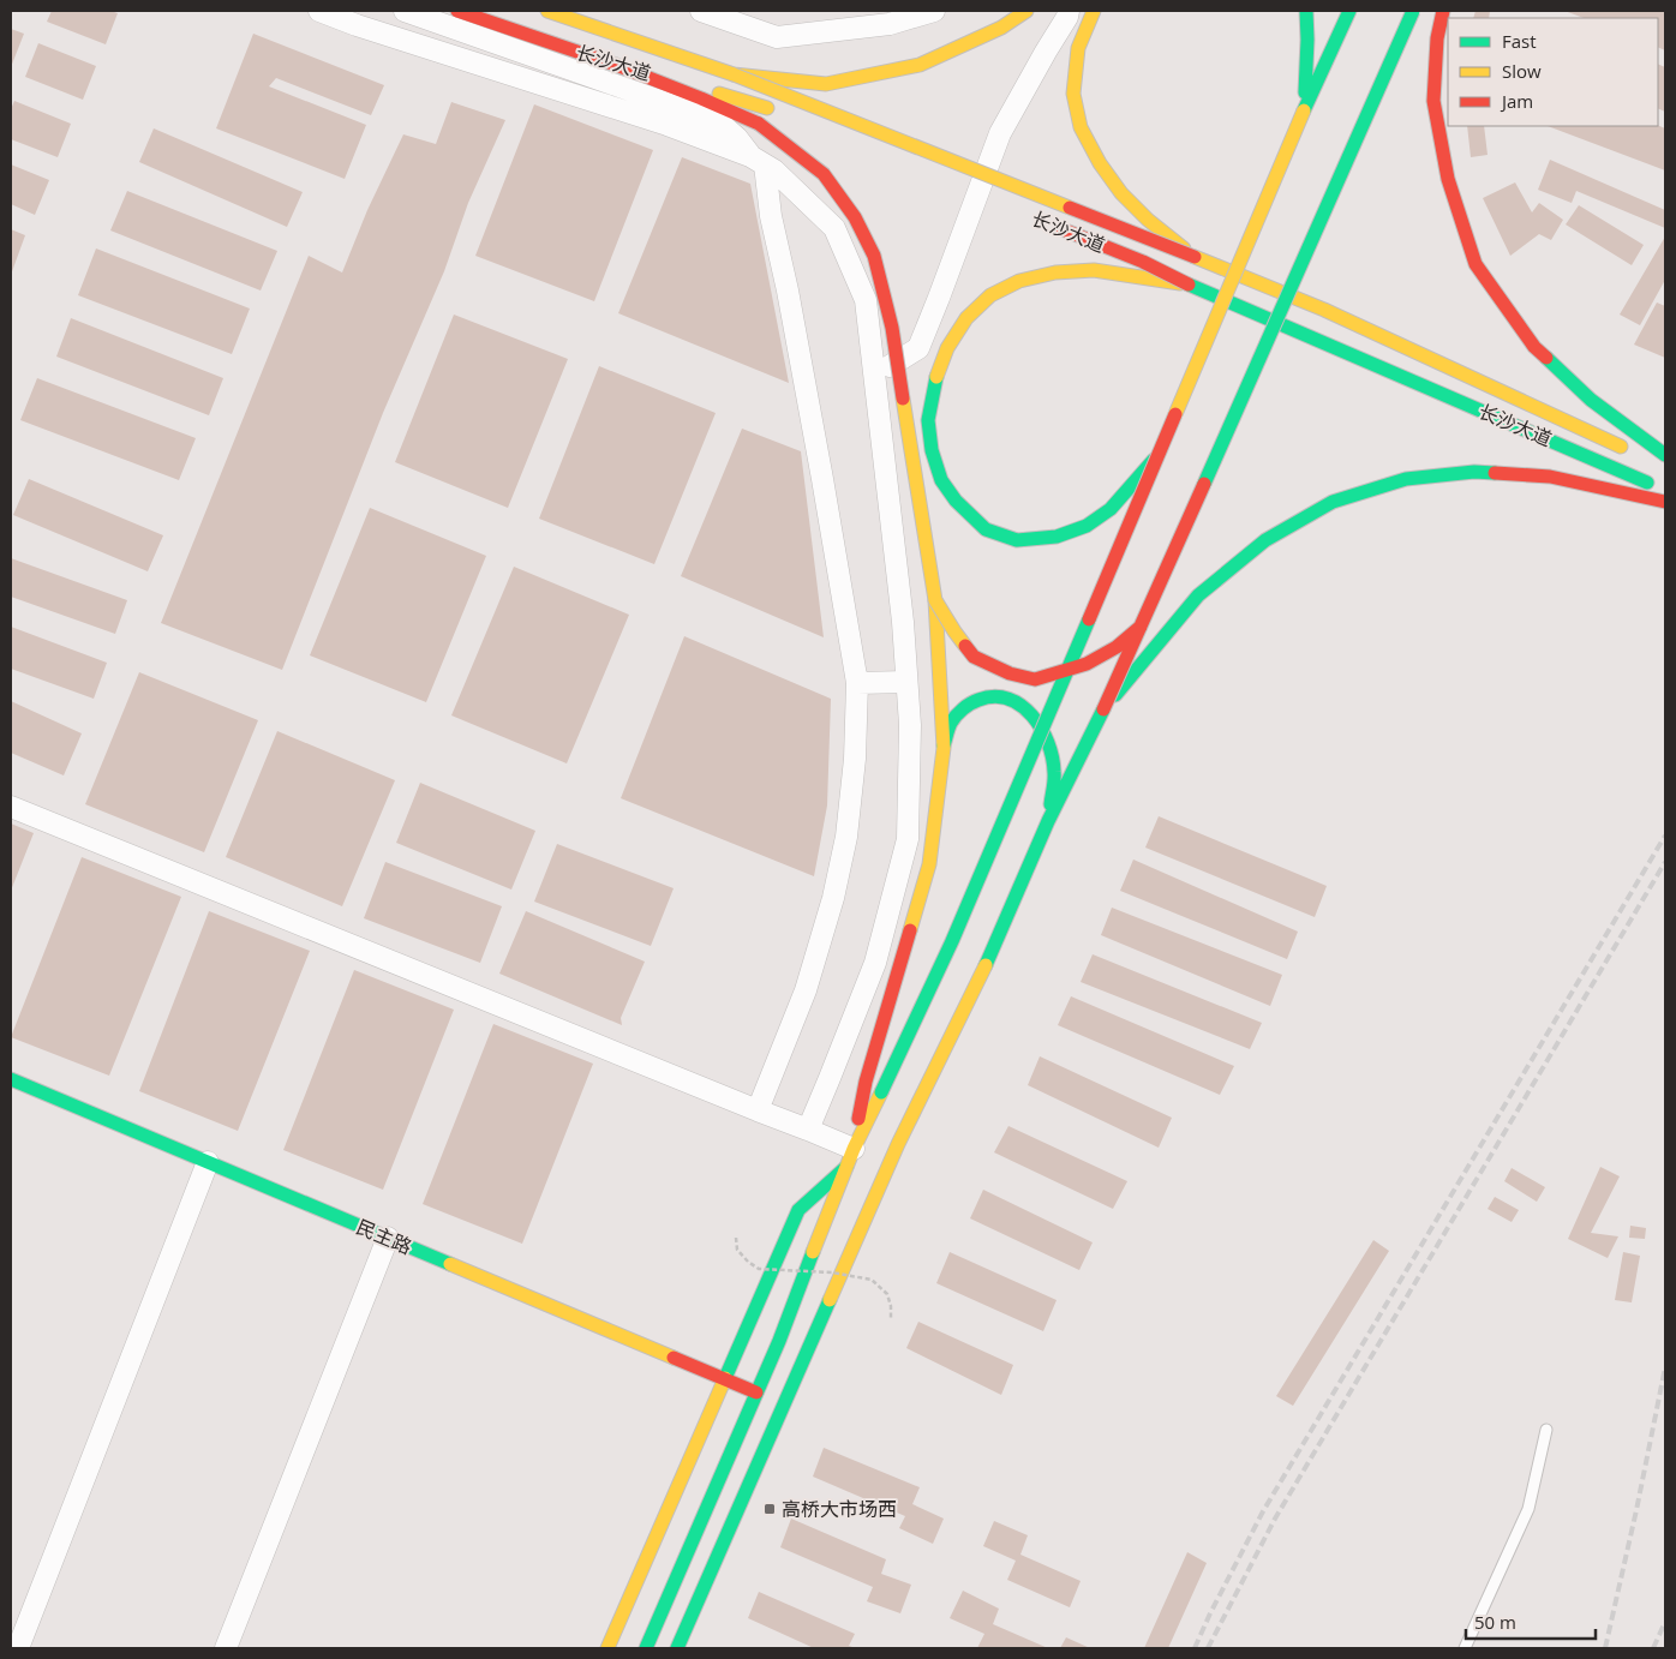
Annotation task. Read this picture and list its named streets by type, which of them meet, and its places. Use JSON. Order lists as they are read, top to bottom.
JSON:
{
  "streets": {
    "main road": ["长沙大道", "民主路"]
  },
  "places": {
    "transit": ["高桥大市场西"]
  },
  "legend": ["Fast", "Slow", "Jam"],
  "scale_bar": "50 m"
}
